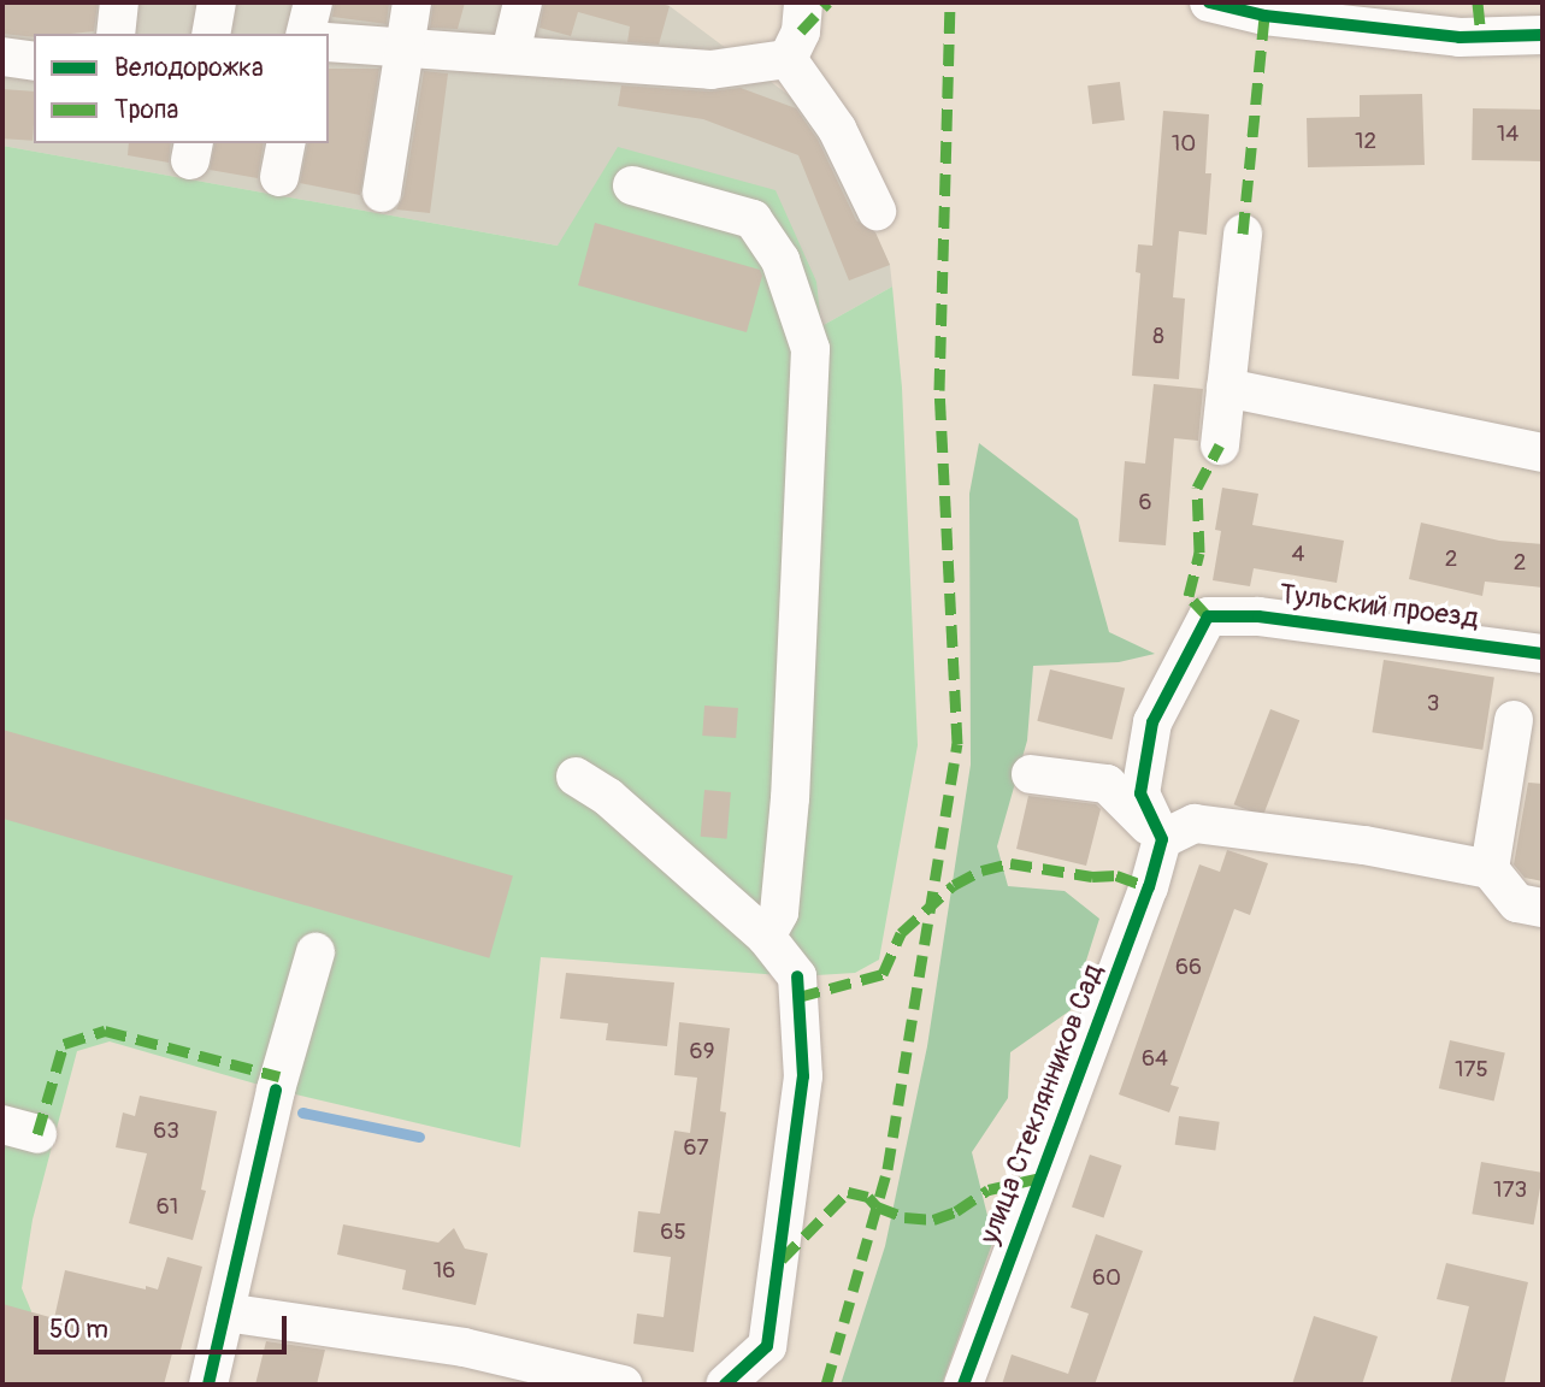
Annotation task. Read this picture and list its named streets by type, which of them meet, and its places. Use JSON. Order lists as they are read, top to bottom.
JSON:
{
  "streets": {
    "street": ["Тульский проезд", "улица Стеклянников Сад"]
  },
  "crossings": [
    ["Тульский проезд", "улица Стеклянников Сад"]
  ],
  "house_numbers": [
    "14",
    "12",
    "10",
    "8",
    "6",
    "4",
    "2",
    "2",
    "3",
    "66",
    "69",
    "64",
    "175",
    "63",
    "67",
    "173",
    "61",
    "65",
    "16",
    "60"
  ],
  "legend": ["Велодорожка", "Тропа"],
  "scale_bar": "50 m"
}
